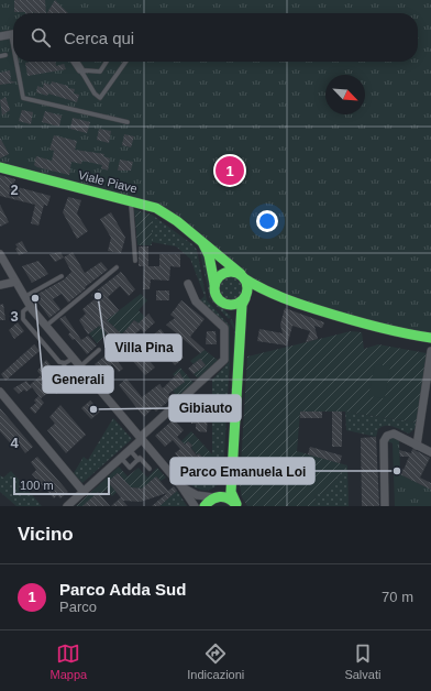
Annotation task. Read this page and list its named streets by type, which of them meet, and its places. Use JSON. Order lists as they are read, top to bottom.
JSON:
{
  "streets": {
    "street": ["Viale Piave"]
  },
  "places": [
    "Villa Pina",
    "Generali",
    "Gibiauto",
    "Parco Emanuela Loi"
  ],
  "scale_bar": "100 m",
  "north": "bottom right",
  "page": {
    "search": "Cerca qui",
    "pins": "1",
    "scale": "100 m",
    "heading": "Vicino",
    "list": [
      {
        "mark": "1",
        "name": "Parco Adda Sud",
        "note": "Parco",
        "value": "70 m"
      }
    ],
    "nav": ["Mappa", "Indicazioni", "Salvati"]
  },
  "grid": {
    "rows": ["2", "3", "4"]
  }
}
